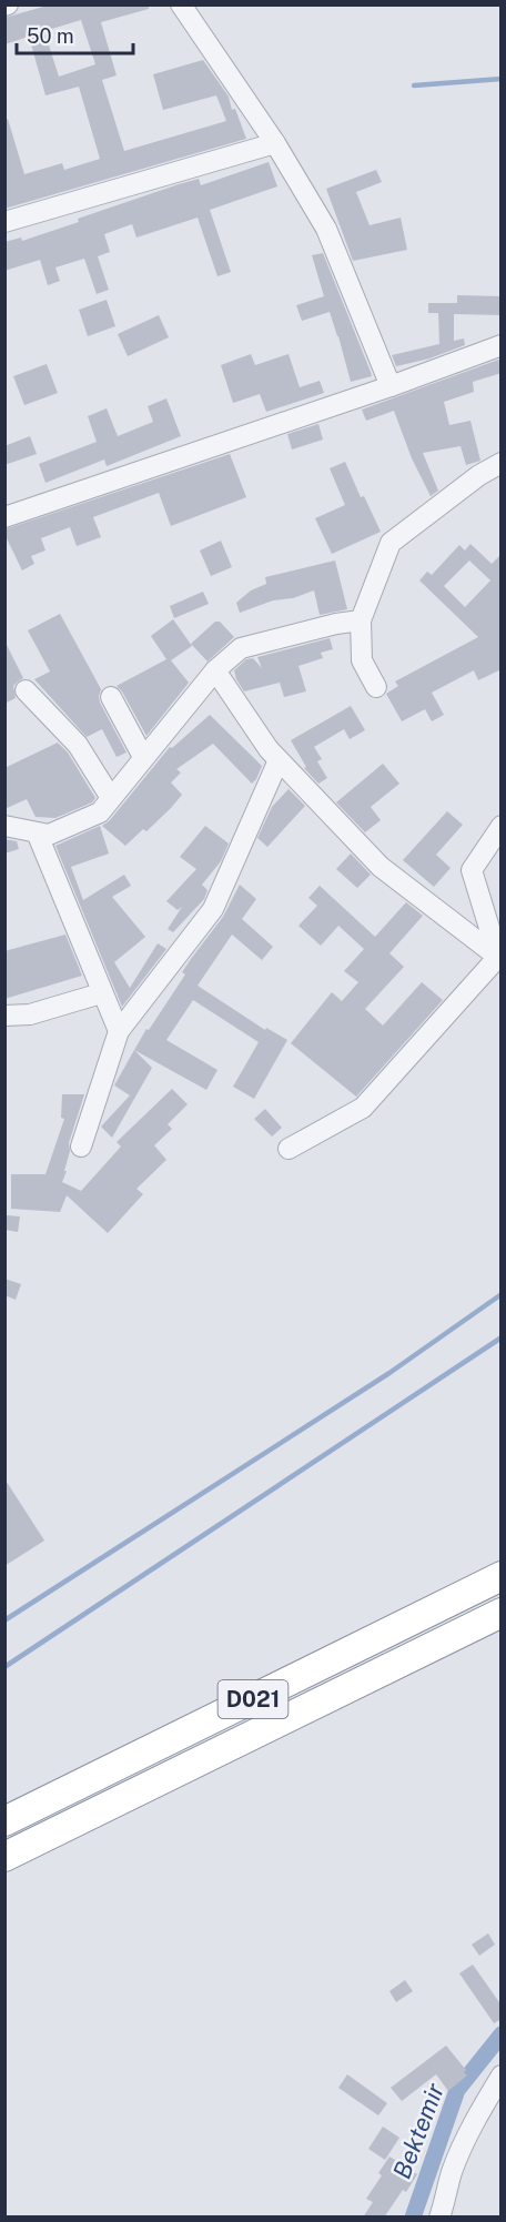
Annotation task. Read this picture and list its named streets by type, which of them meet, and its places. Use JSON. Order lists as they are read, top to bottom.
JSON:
{
  "streets": {
    "highway": ["D021"]
  },
  "water": ["Bektemir"],
  "scale_bar": "50 m"
}
